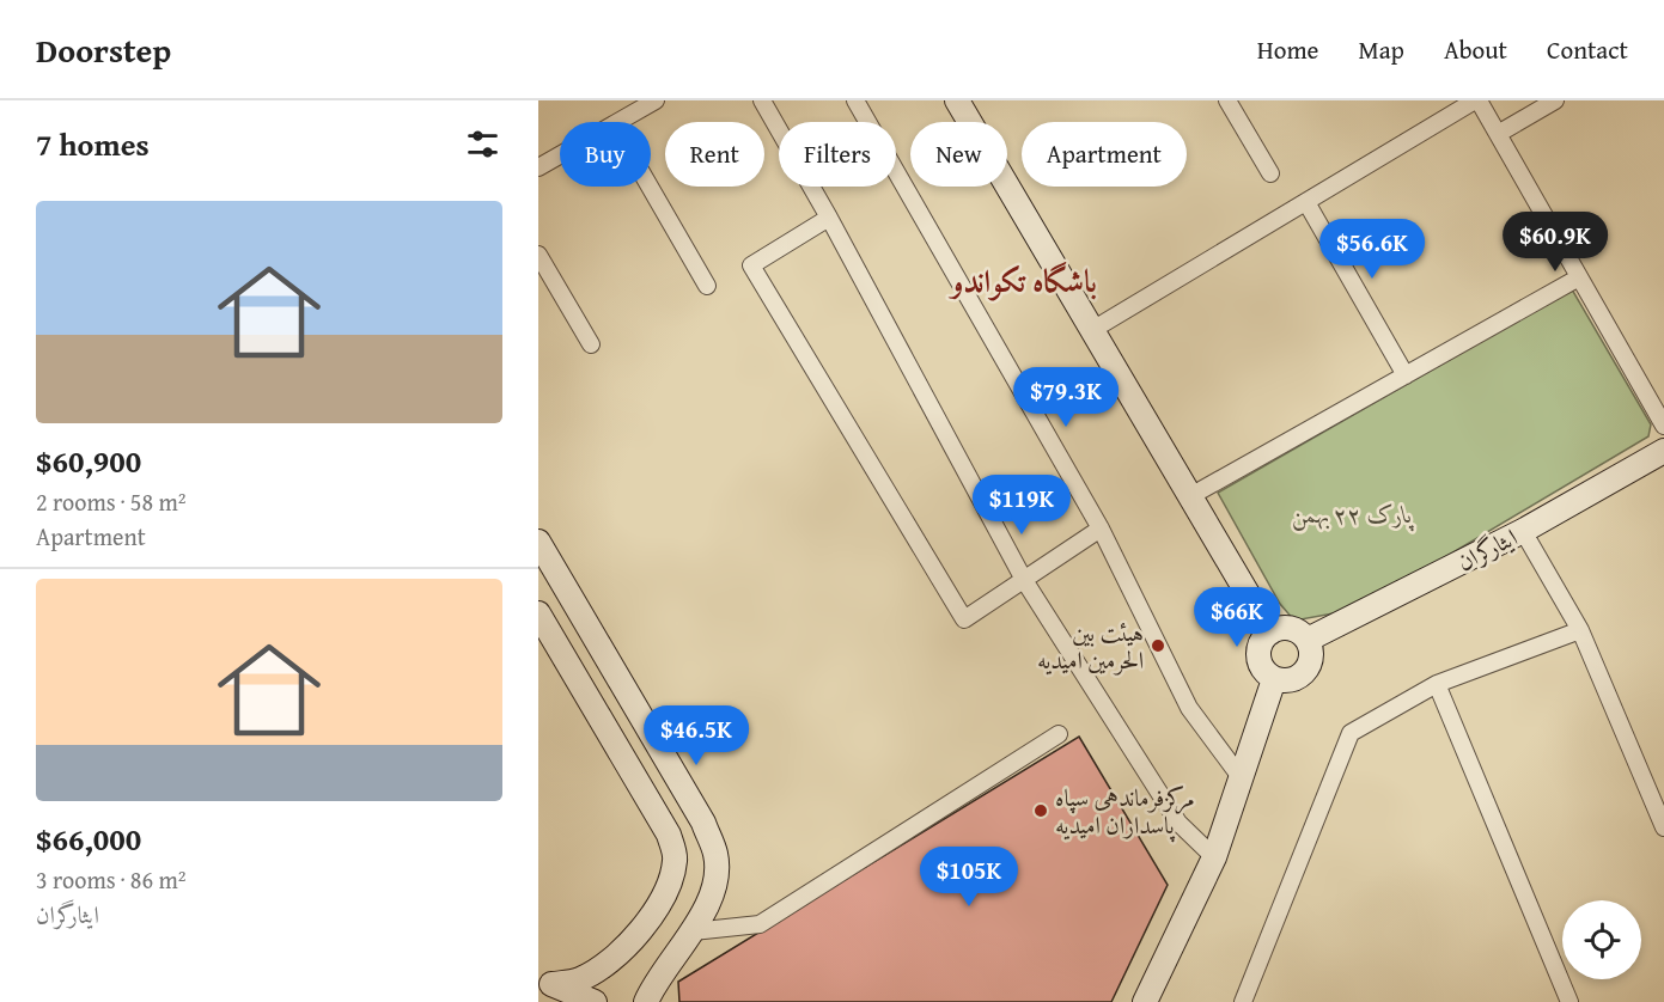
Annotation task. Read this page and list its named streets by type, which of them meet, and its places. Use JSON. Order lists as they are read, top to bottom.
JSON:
{
  "streets": {
    "street": ["ایثارگران"]
  },
  "districts": ["باشگاه تکواندو"],
  "parks": ["پارک ۲۲ بهمن"],
  "places": ["هیئت بین الحرمین امیدیه", "مرکزفرماندهی سپاه پاسداران امیدیه"],
  "page": {
    "header": "Doorstep",
    "nav": [
      "Home",
      "Map",
      "About",
      "Contact"
    ],
    "heading": "7 homes",
    "chip": [
      "Buy",
      "Rent",
      "Filters",
      "New",
      "Apartment"
    ],
    "list": [
      {
        "name": "$60,900",
        "note": "2 rooms · 58 m² · Apartment"
      },
      {
        "name": "$66,000",
        "note": "3 rooms · 86 m² · ایثارگران"
      }
    ],
    "price": [
      "$60.9K",
      "$56.6K",
      "$79.3K",
      "$119K",
      "$66K",
      "$46.5K",
      "$105K"
    ]
  }
}
